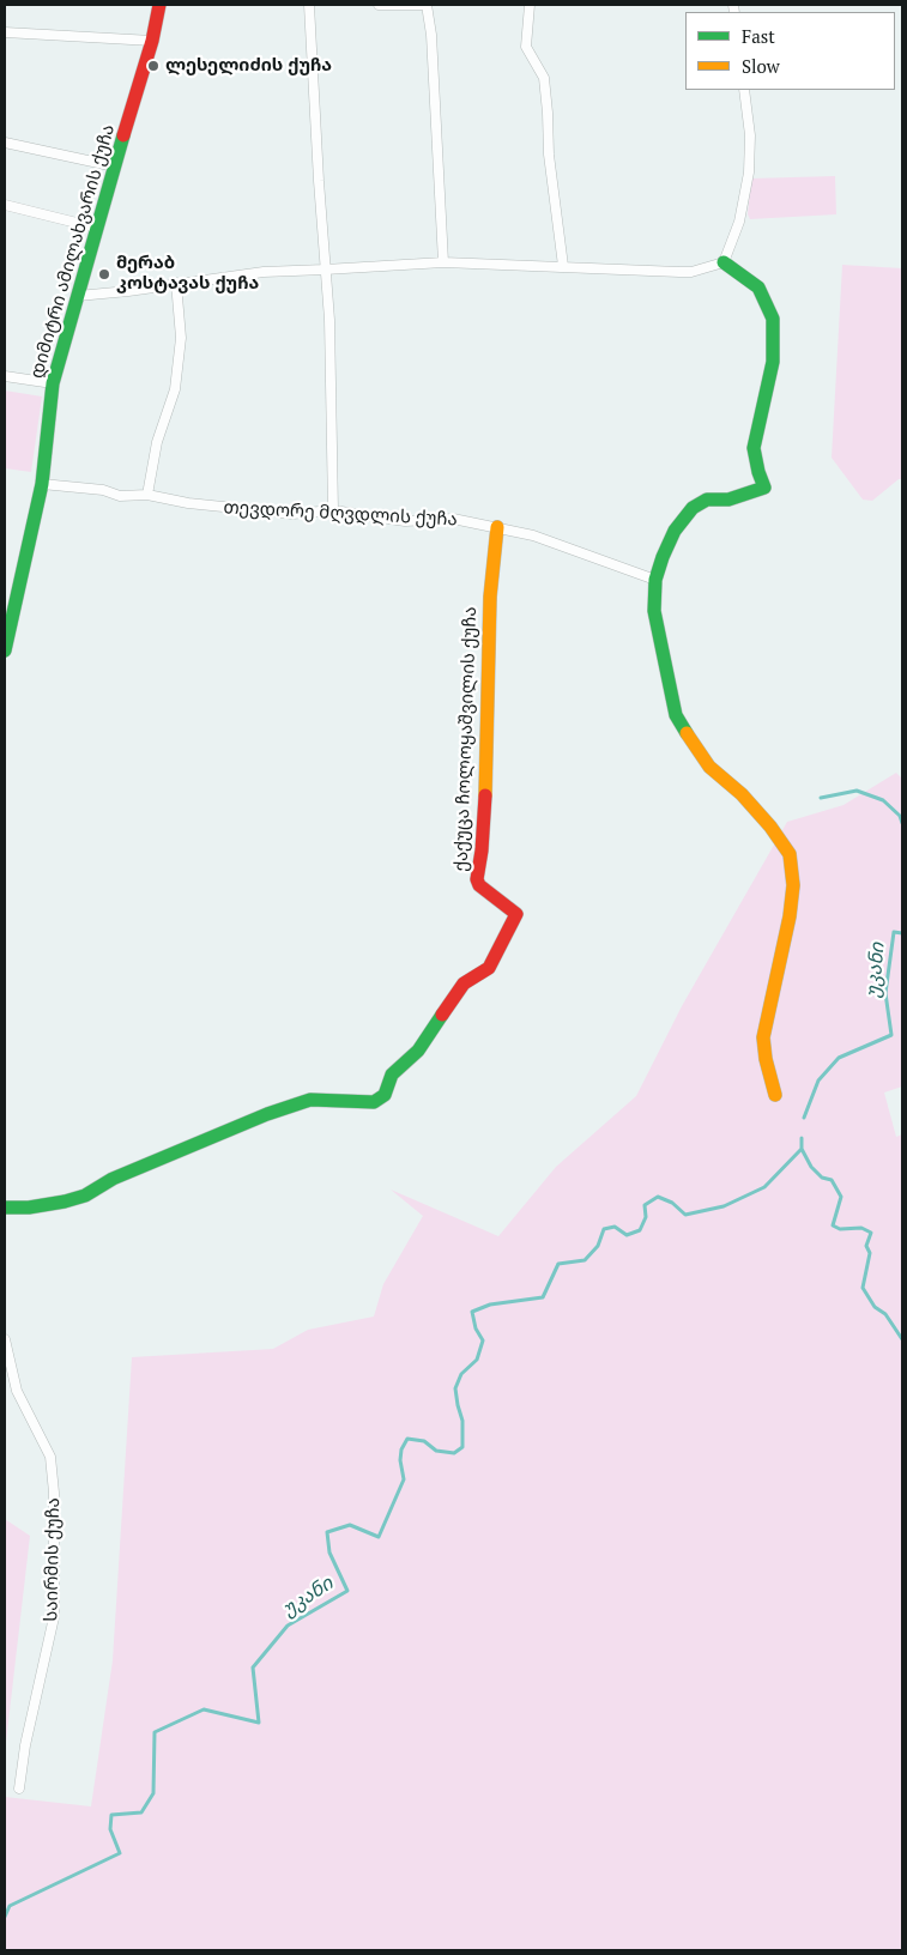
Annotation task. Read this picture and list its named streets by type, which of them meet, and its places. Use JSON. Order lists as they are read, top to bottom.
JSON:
{
  "streets": {
    "street": [
      "დიმიტრი ამილახვარის ქუჩა",
      "თევდორე მღვდლის ქუჩა",
      "ქაქუცა ჩოლოყაშვილის ქუჩა",
      "საირმის ქუჩა"
    ]
  },
  "crossings": [
    ["დიმიტრი ამილახვარის ქუჩა", "თევდორე მღვდლის ქუჩა"],
    ["თევდორე მღვდლის ქუჩა", "ქაქუცა ჩოლოყაშვილის ქუჩა"]
  ],
  "water": ["უკანი"],
  "places": ["ლესელიძის ქუჩა", "მერაბ კოსტავას ქუჩა"],
  "legend": ["Fast", "Slow"]
}
